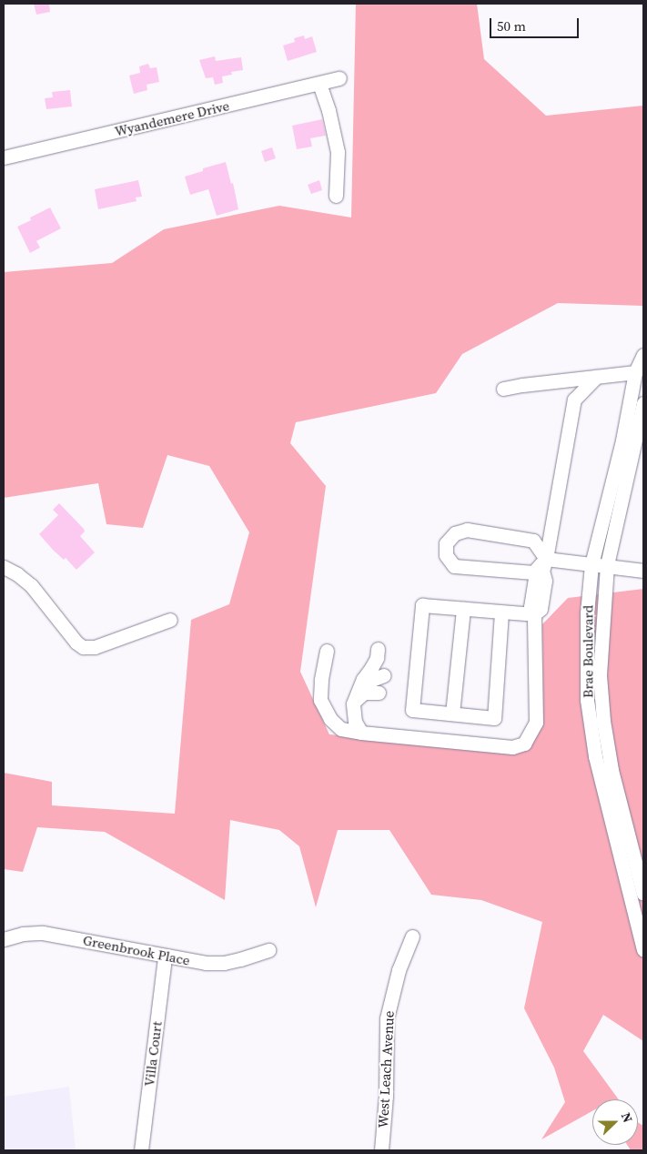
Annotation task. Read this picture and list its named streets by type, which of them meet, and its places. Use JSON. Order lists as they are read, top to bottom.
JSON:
{
  "streets": {
    "street": [
      "Wyandemere Drive",
      "Brae Boulevard",
      "Greenbrook Place",
      "Villa Court",
      "West Leach Avenue"
    ]
  },
  "crossings": [
    ["Greenbrook Place", "Villa Court"]
  ],
  "scale_bar": "50 m",
  "north": "right"
}
